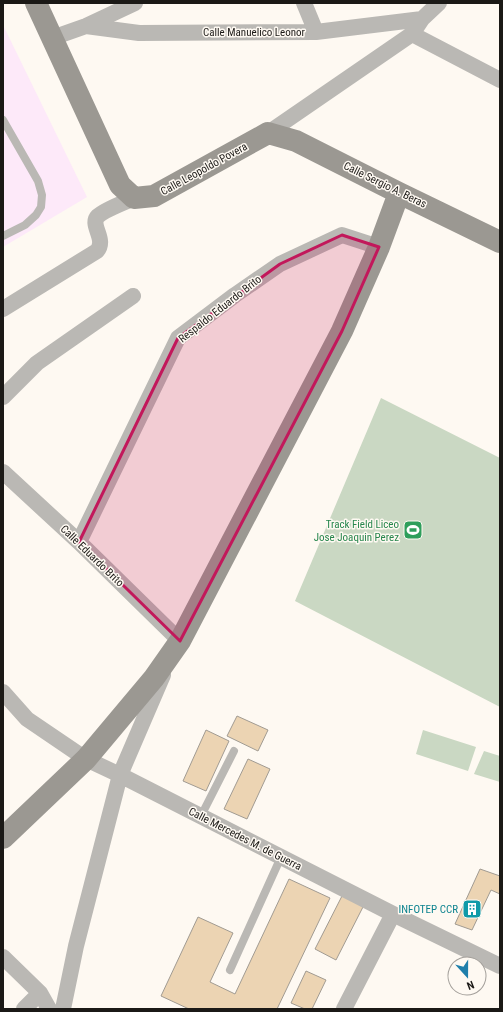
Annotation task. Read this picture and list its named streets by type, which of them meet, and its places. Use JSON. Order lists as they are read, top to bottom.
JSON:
{
  "streets": {
    "street": [
      "Calle Manuelico Leonor",
      "Calle Leopoldo Povera",
      "Calle Sergio A. Beras",
      "Respaldo Eduardo Brito",
      "Calle Eduardo Brito",
      "Calle Mercedes M. de Guerra"
    ]
  },
  "crossings": [
    ["Calle Leopoldo Povera", "Calle Sergio A. Beras"],
    ["Respaldo Eduardo Brito", "Calle Eduardo Brito"]
  ],
  "places": {
    "sports": ["Track Field Liceo Jose Joaquin Perez"],
    "building": ["INFOTEP CCR"]
  },
  "north": "bottom"
}
